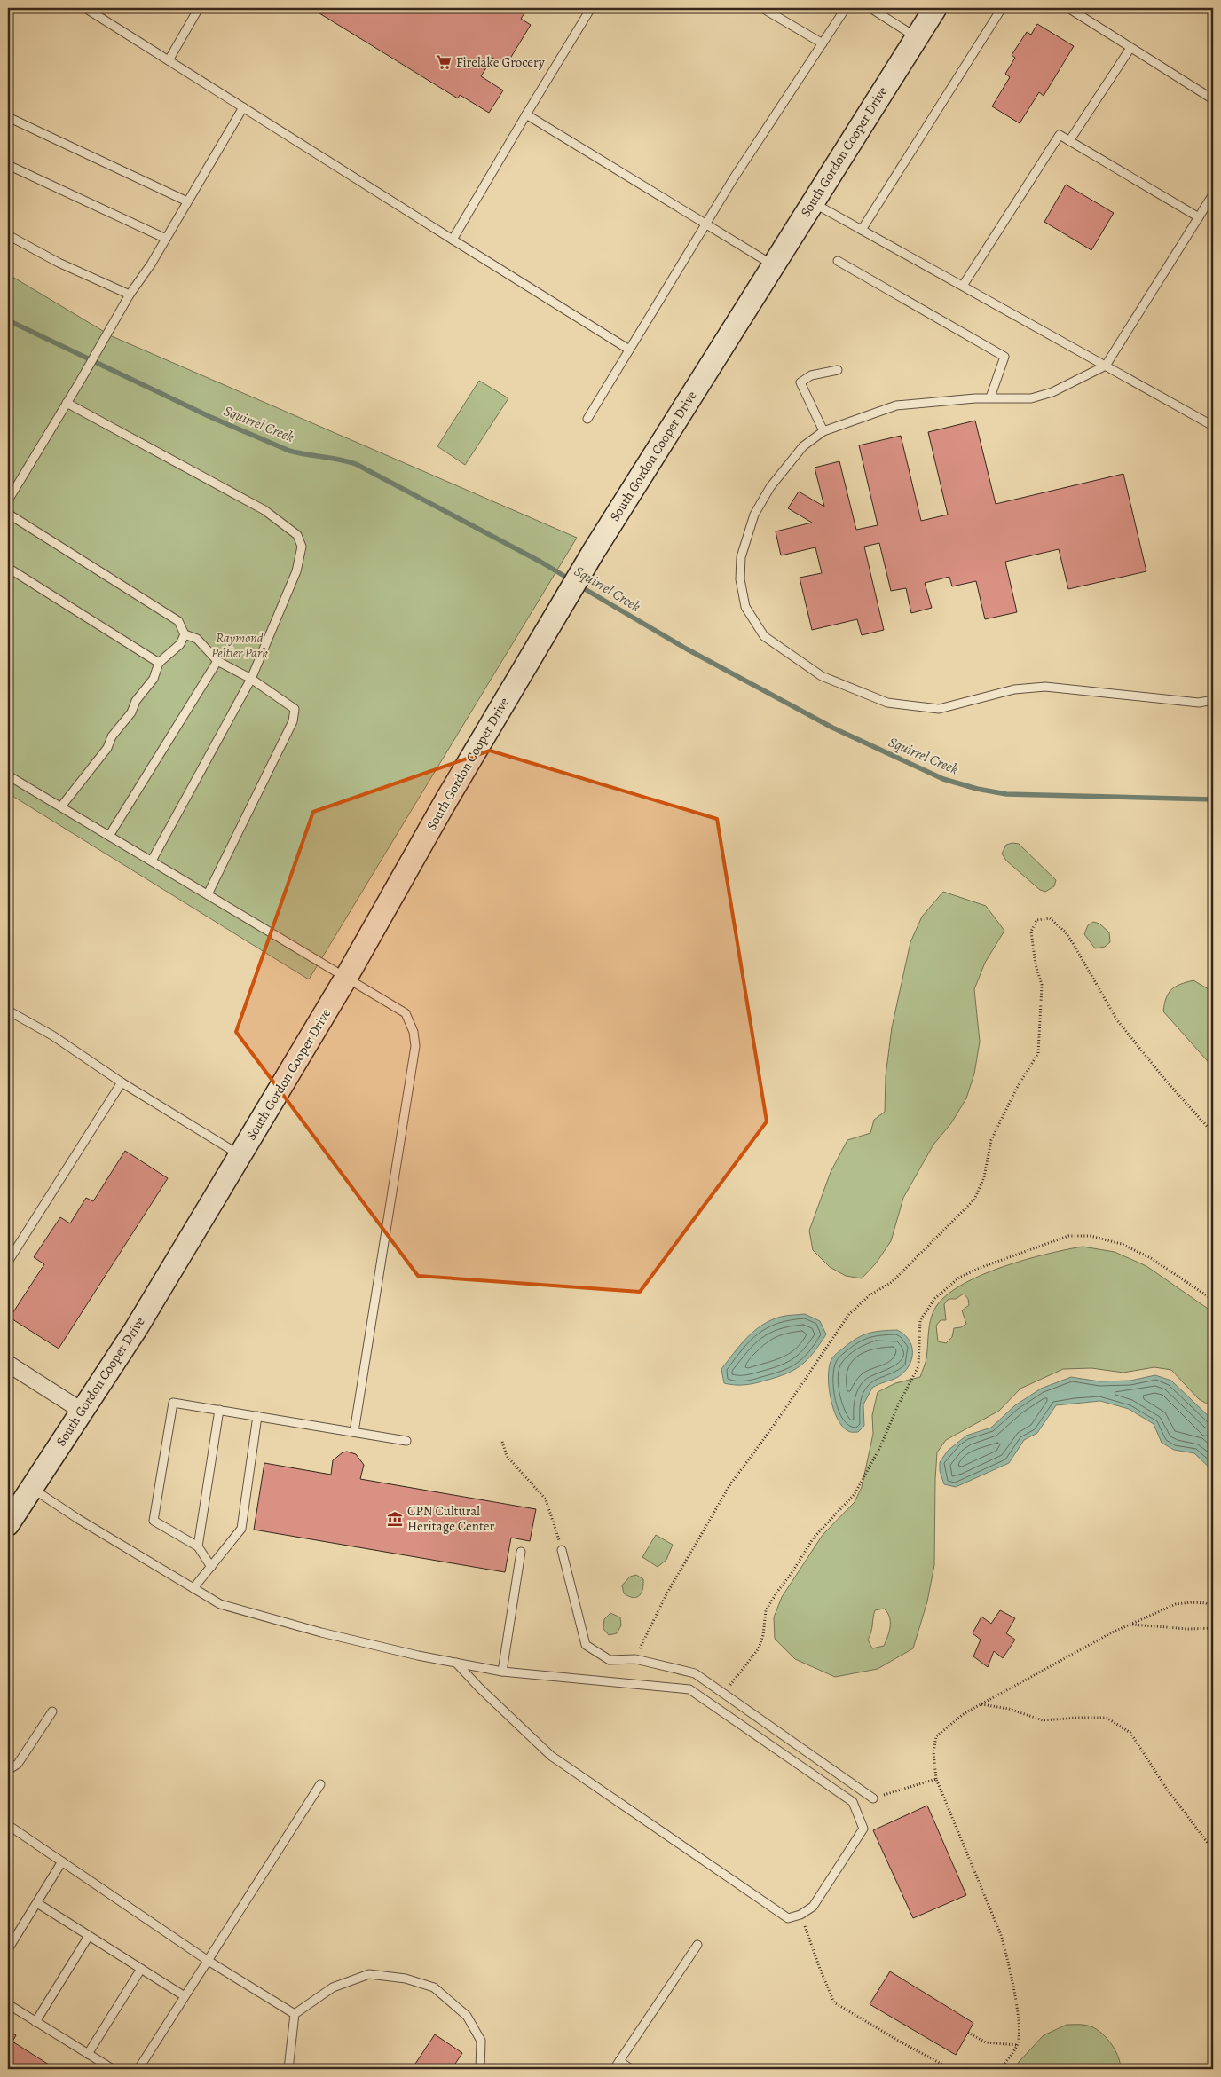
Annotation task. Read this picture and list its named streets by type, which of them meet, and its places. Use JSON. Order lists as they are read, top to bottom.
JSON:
{
  "streets": {
    "main road": ["South Gordon Cooper Drive"]
  },
  "water": ["Squirrel Creek"],
  "parks": ["Raymond Peltier Park"],
  "places": {
    "supermarket": ["Firelake Grocery"],
    "museum": ["CPN Cultural Heritage Center"]
  }
}
